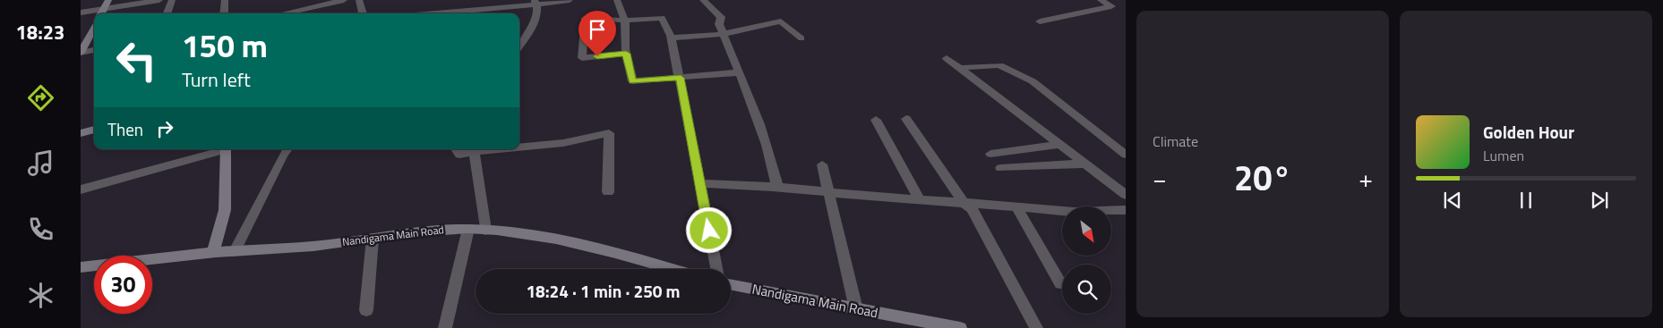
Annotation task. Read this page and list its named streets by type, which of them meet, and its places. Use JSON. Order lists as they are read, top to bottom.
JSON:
{
  "streets": {
    "street": ["Nandigama Main Road"]
  },
  "north": "bottom right",
  "page": {
    "tabs": "18:23",
    "tile": "Climate",
    "turn": ["150 m", "Turn left"],
    "then": "Then",
    "song": ["Golden Hour", "Lumen"],
    "heat": ["−", "20°", "+"],
    "limit": "30",
    "trip": "18:24 · 1 min · 250 m"
  }
}
